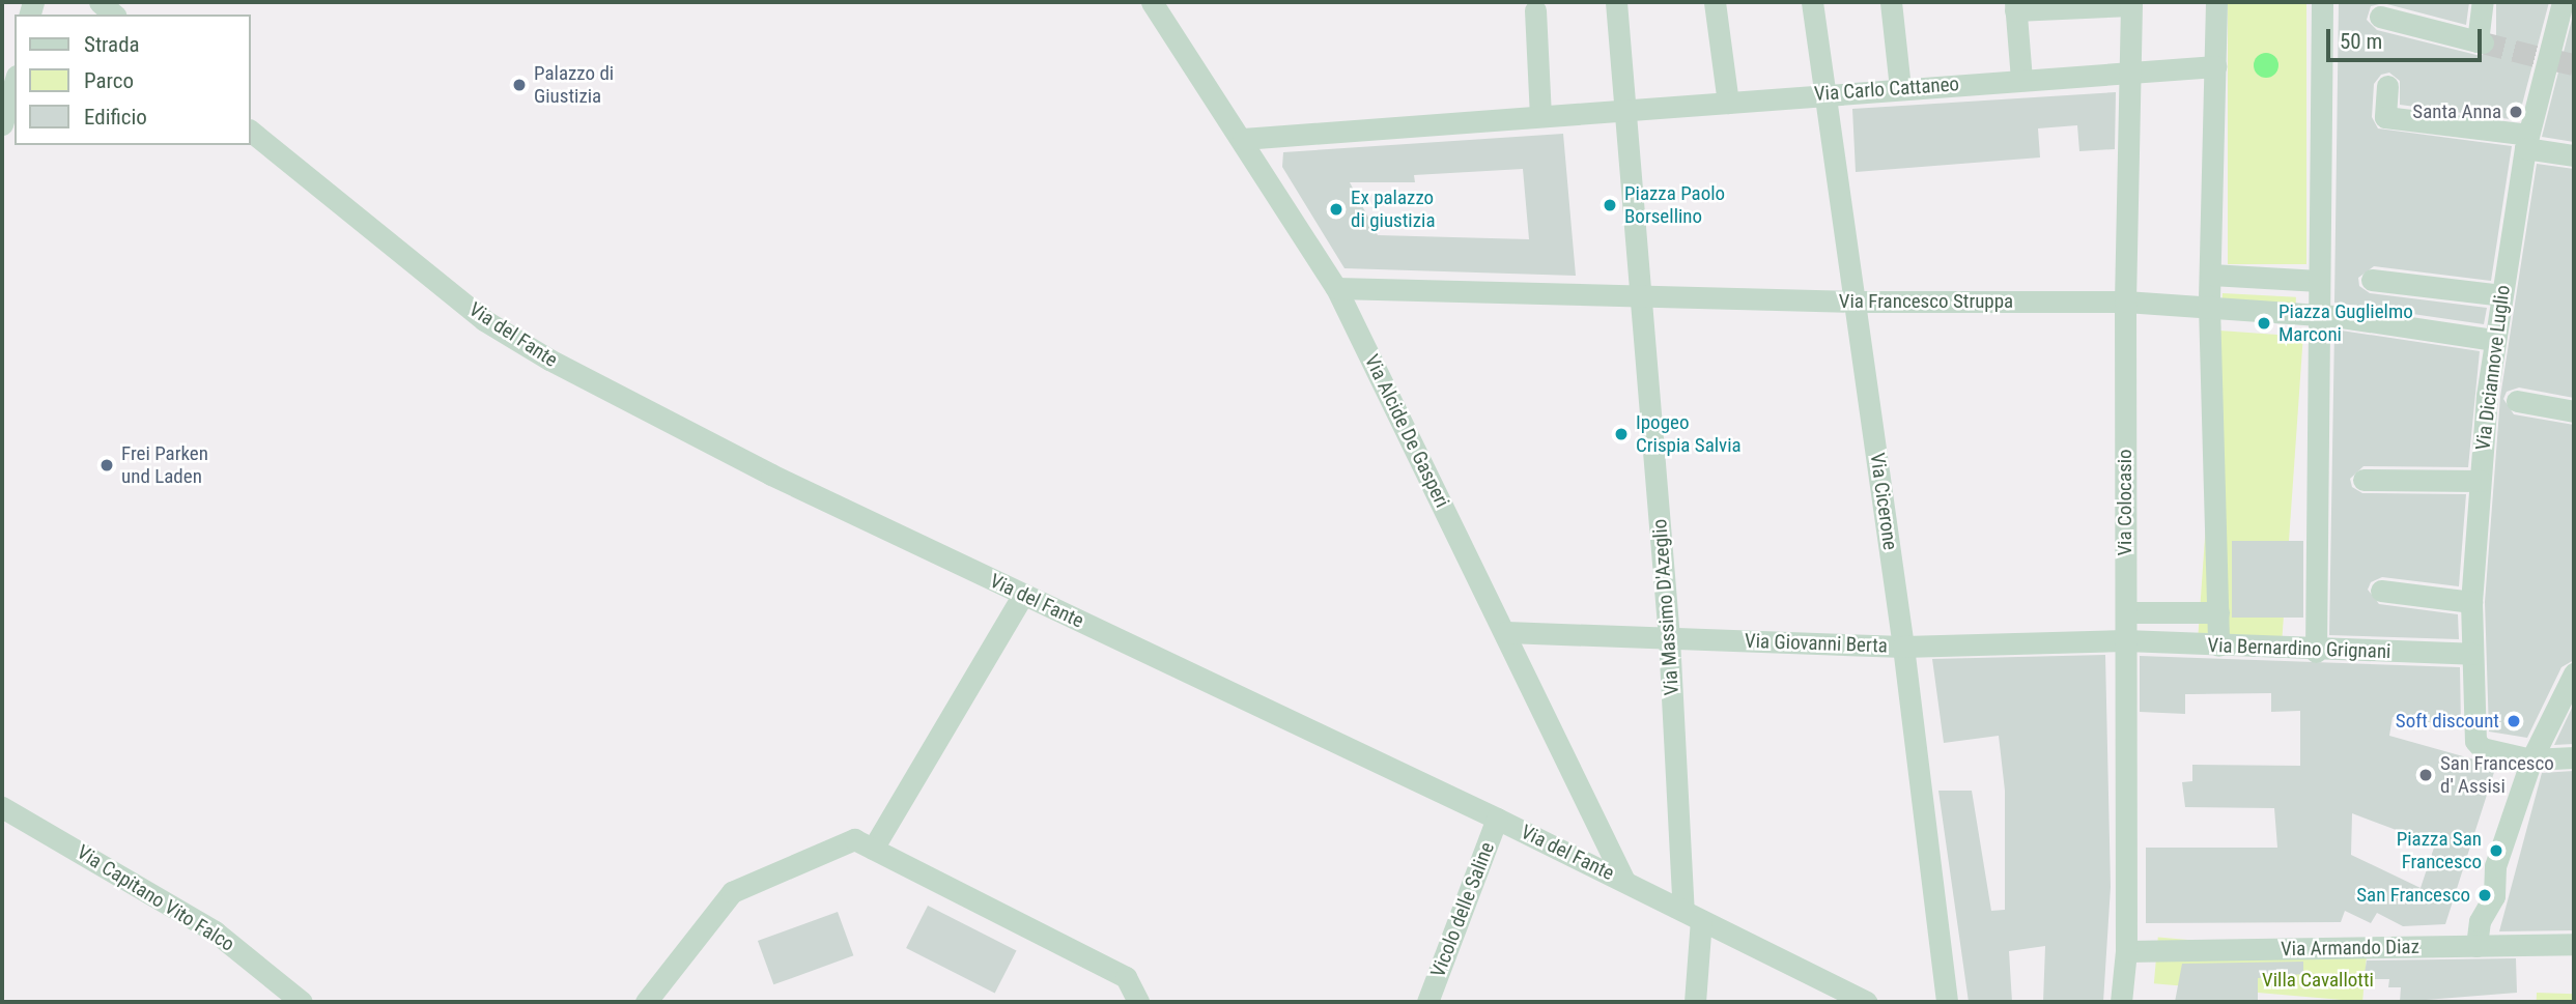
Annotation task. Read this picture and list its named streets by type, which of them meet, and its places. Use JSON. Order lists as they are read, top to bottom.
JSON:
{
  "streets": {
    "street": [
      "Via Carlo Cattaneo",
      "Via Francesco Struppa",
      "Via del Fante",
      "Via Diciannove Luglio",
      "Via Alcide De Gasperi",
      "Via Cicerone",
      "Via Colocasio",
      "Via Massimo D'Azeglio",
      "Via Giovanni Berta",
      "Via Bernardino Grignani",
      "Via Capitano Vito Falco",
      "Vicolo delle Saline",
      "Via Armando Diaz"
    ]
  },
  "crossings": [
    ["Via Carlo Cattaneo", "Via Cicerone"],
    ["Via Carlo Cattaneo", "Via Colocasio"],
    ["Via Carlo Cattaneo", "Via Massimo D'Azeglio"],
    ["Via Francesco Struppa", "Via Alcide De Gasperi"],
    ["Via Francesco Struppa", "Via Cicerone"],
    ["Via Francesco Struppa", "Via Colocasio"],
    ["Via Francesco Struppa", "Via Massimo D'Azeglio"],
    ["Via del Fante", "Via Alcide De Gasperi"],
    ["Via del Fante", "Via Massimo D'Azeglio"],
    ["Via del Fante", "Vicolo delle Saline"],
    ["Via Diciannove Luglio", "Via Bernardino Grignani"],
    ["Via Alcide De Gasperi", "Via Giovanni Berta"],
    ["Via Cicerone", "Via Giovanni Berta"],
    ["Via Colocasio", "Via Giovanni Berta"],
    ["Via Colocasio", "Via Bernardino Grignani"],
    ["Via Colocasio", "Via Armando Diaz"],
    ["Via Massimo D'Azeglio", "Via Giovanni Berta"],
    ["Via Giovanni Berta", "Via Bernardino Grignani"]
  ],
  "parks": ["Villa Cavallotti"],
  "places": [
    "Palazzo di Giustizia",
    "Santa Anna",
    "Piazza Paolo Borsellino",
    "Ex palazzo di giustizia",
    "Piazza Guglielmo Marconi",
    "Ipogeo Crispia Salvia",
    "Frei Parken und Laden",
    "Soft discount",
    "San Francesco d' Assisi",
    "Piazza San Francesco",
    "San Francesco"
  ],
  "legend": ["Strada", "Parco", "Edificio"],
  "scale_bar": "50 m"
}
